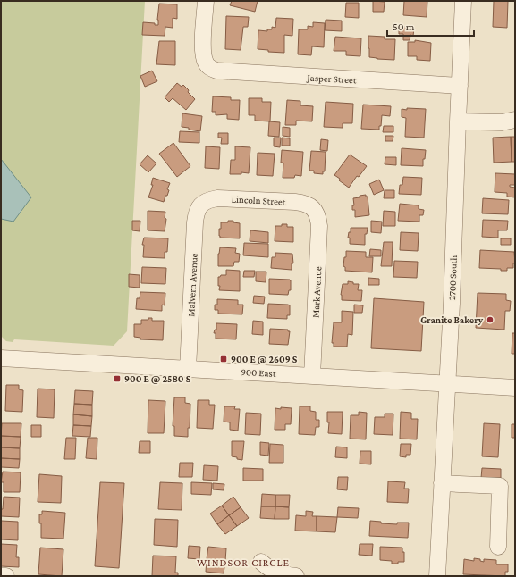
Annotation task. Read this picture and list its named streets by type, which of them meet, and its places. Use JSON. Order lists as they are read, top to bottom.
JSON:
{
  "streets": {
    "street": [
      "Jasper Street",
      "Lincoln Street",
      "2700 South",
      "Malvern Avenue",
      "Mark Avenue",
      "900 East"
    ]
  },
  "crossings": [
    ["Jasper Street", "2700 South"],
    ["Lincoln Street", "Malvern Avenue"],
    ["Lincoln Street", "Mark Avenue"],
    ["2700 South", "900 East"],
    ["Malvern Avenue", "900 East"],
    ["Mark Avenue", "900 East"]
  ],
  "districts": ["WINDSOR CIRCLE"],
  "places": {
    "other": ["Granite Bakery"],
    "transit": ["900 E @ 2609 S", "900 E @ 2580 S"]
  },
  "scale_bar": "50 m"
}
